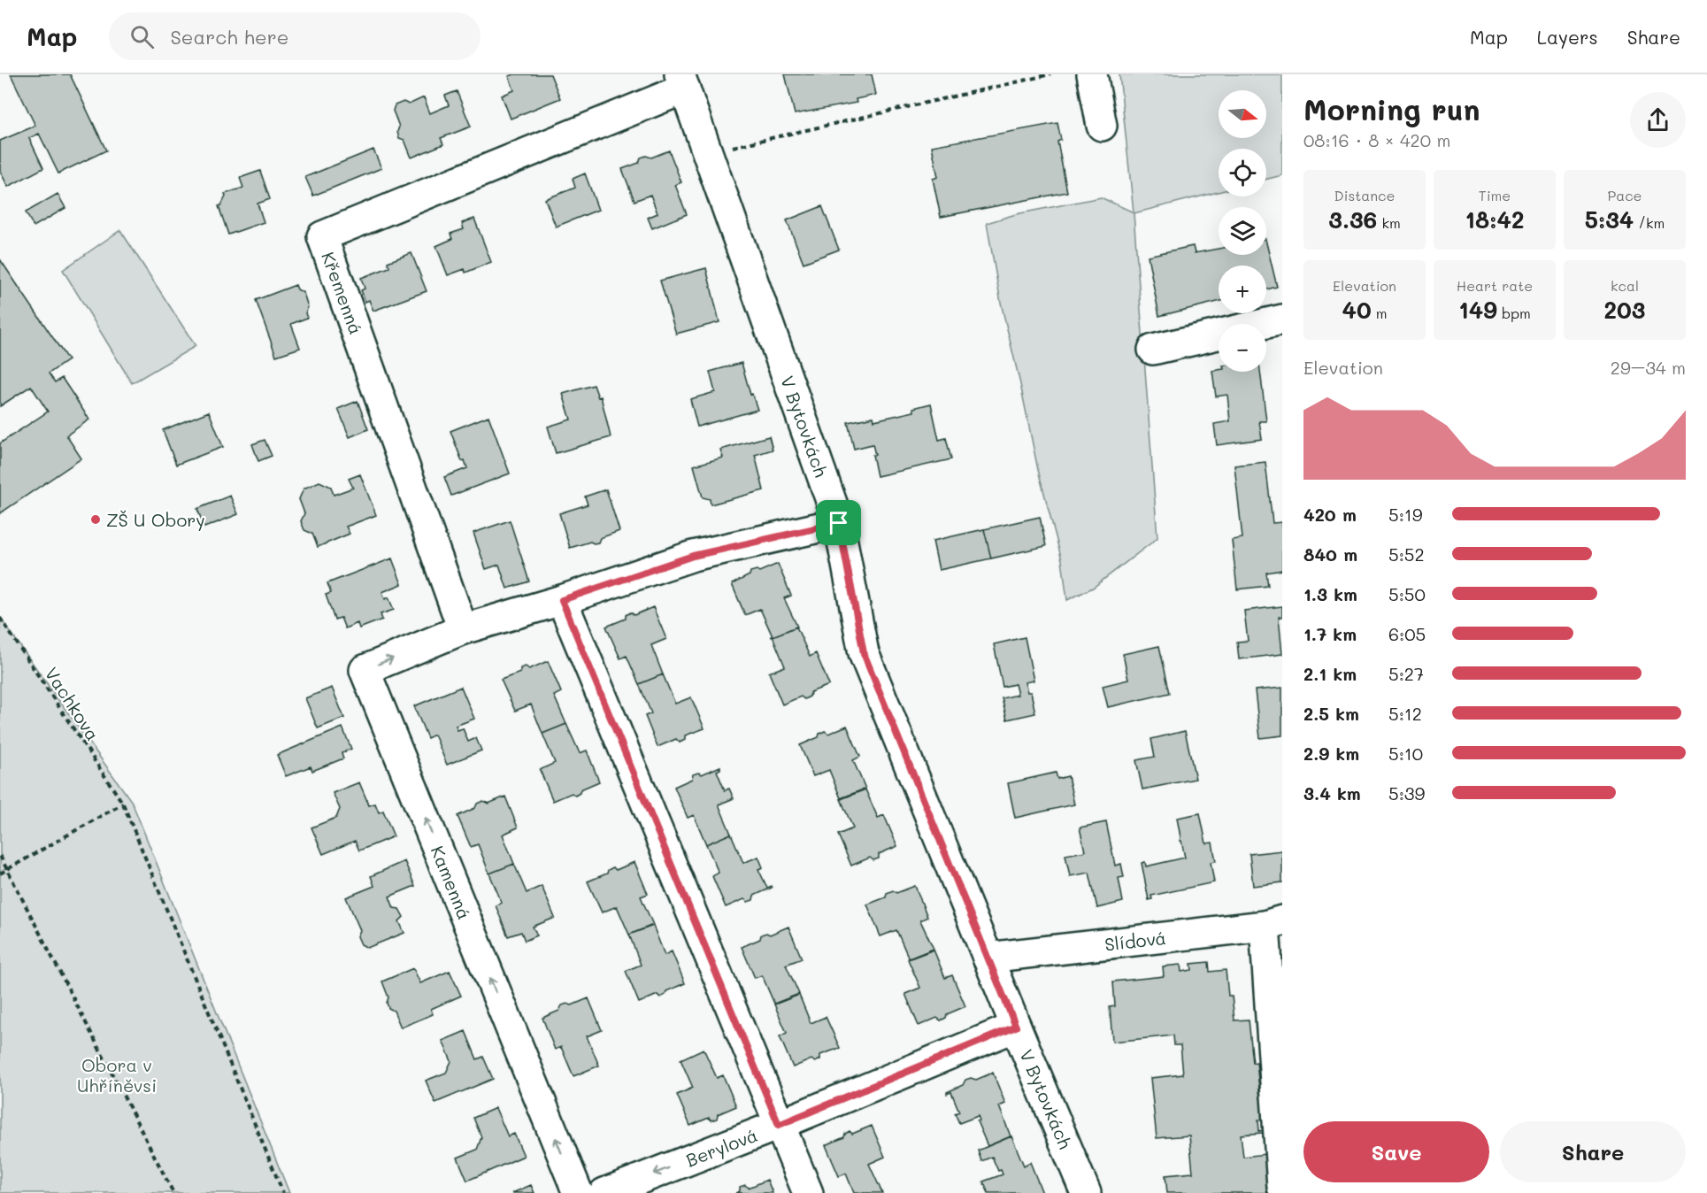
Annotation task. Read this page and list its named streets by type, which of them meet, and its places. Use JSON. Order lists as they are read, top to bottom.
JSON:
{
  "streets": {
    "street": [
      "Křemenná",
      "V Bytovkách",
      "Kamenná",
      "Slídová",
      "Berylová"
    ],
    "path": ["Vachkova"]
  },
  "crossings": [
    ["Křemenná", "V Bytovkách"],
    ["Křemenná", "Kamenná"],
    ["V Bytovkách", "Slídová"],
    ["V Bytovkách", "Berylová"]
  ],
  "one_way": ["Berylová"],
  "parks": ["Obora v Uhříněvsi"],
  "places": ["ZŠ U Obory"],
  "north": "right",
  "page": {
    "header": "Map",
    "search": "Search here",
    "nav": ["Map", "Layers", "Share"],
    "heading": ["Morning run", "08:16 · 8 × 420 m"],
    "map_buttons": ["+", "−"],
    "stats": [
      ["Distance", "3.36 km"],
      ["Time", "18:42"],
      ["Pace", "5:34 /km"],
      ["Elevation", "40 m"],
      ["Heart rate", "149 bpm"],
      ["kcal", "203"]
    ],
    "chart": ["Elevation", "29–34 m"],
    "list": [
      {
        "name": "420 m",
        "note": "5:19"
      },
      {
        "name": "840 m",
        "note": "5:52"
      },
      {
        "name": "1.3 km",
        "note": "5:50"
      },
      {
        "name": "1.7 km",
        "note": "6:05"
      },
      {
        "name": "2.1 km",
        "note": "5:27"
      },
      {
        "name": "2.5 km",
        "note": "5:12"
      },
      {
        "name": "2.9 km",
        "note": "5:10"
      },
      {
        "name": "3.4 km",
        "note": "5:39"
      }
    ],
    "buttons": ["Save", "Share"]
  }
}
